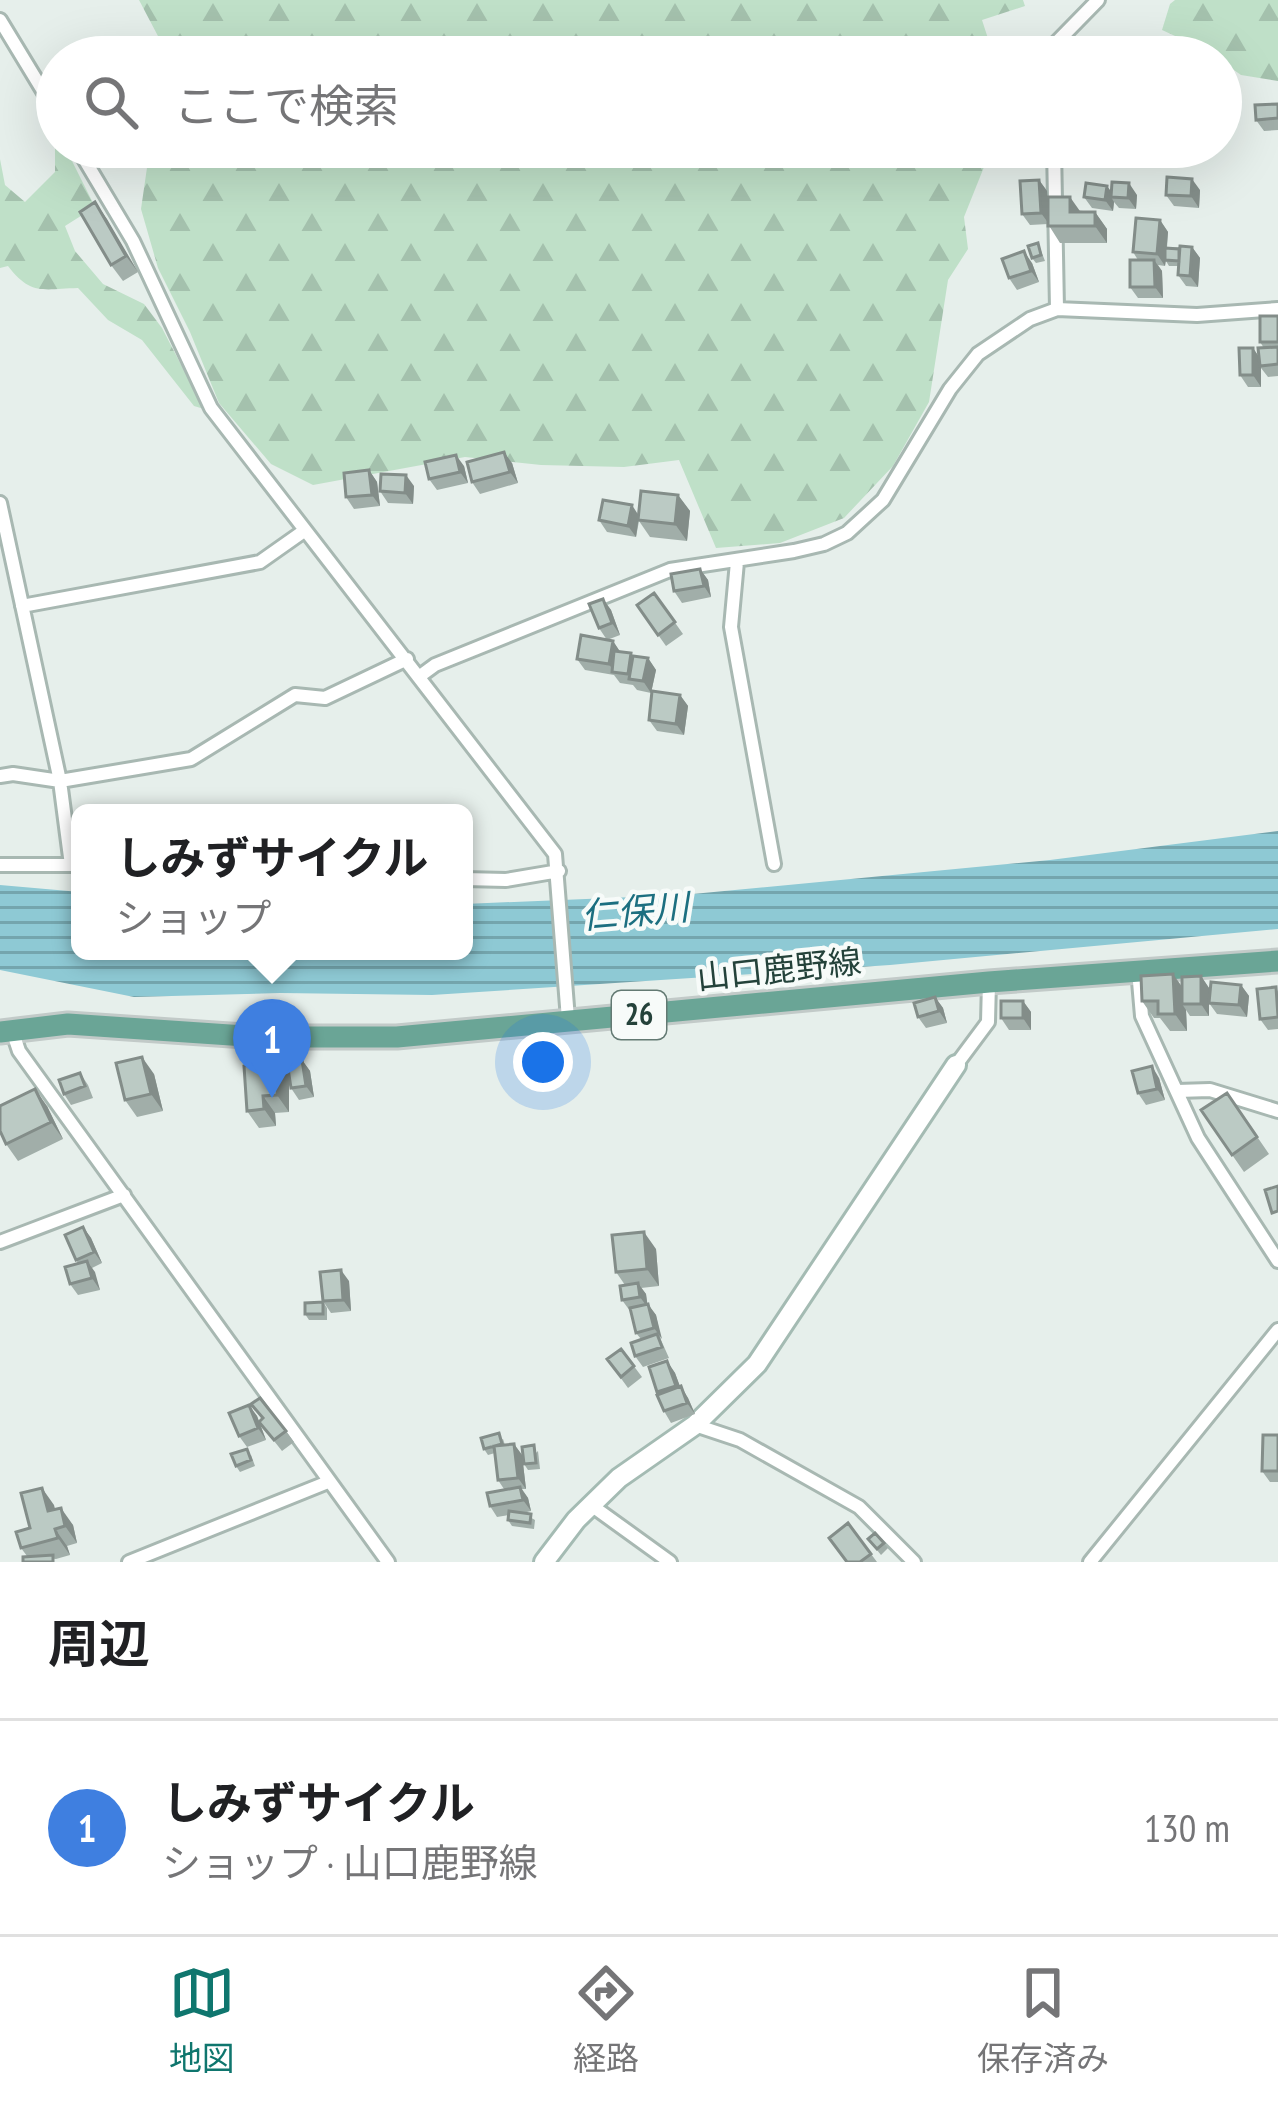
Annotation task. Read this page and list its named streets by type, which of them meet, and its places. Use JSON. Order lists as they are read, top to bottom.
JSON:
{
  "streets": {
    "main road": ["山口鹿野線", "26"]
  },
  "water": ["仁保川"],
  "page": {
    "search": "ここで検索",
    "popup": ["しみずサイクル", "ショップ"],
    "pins": "1",
    "heading": "周辺",
    "list": [
      {
        "mark": "1",
        "name": "しみずサイクル",
        "note": "ショップ · 山口鹿野線",
        "value": "130 m"
      }
    ],
    "nav": ["地図", "経路", "保存済み"]
  }
}
